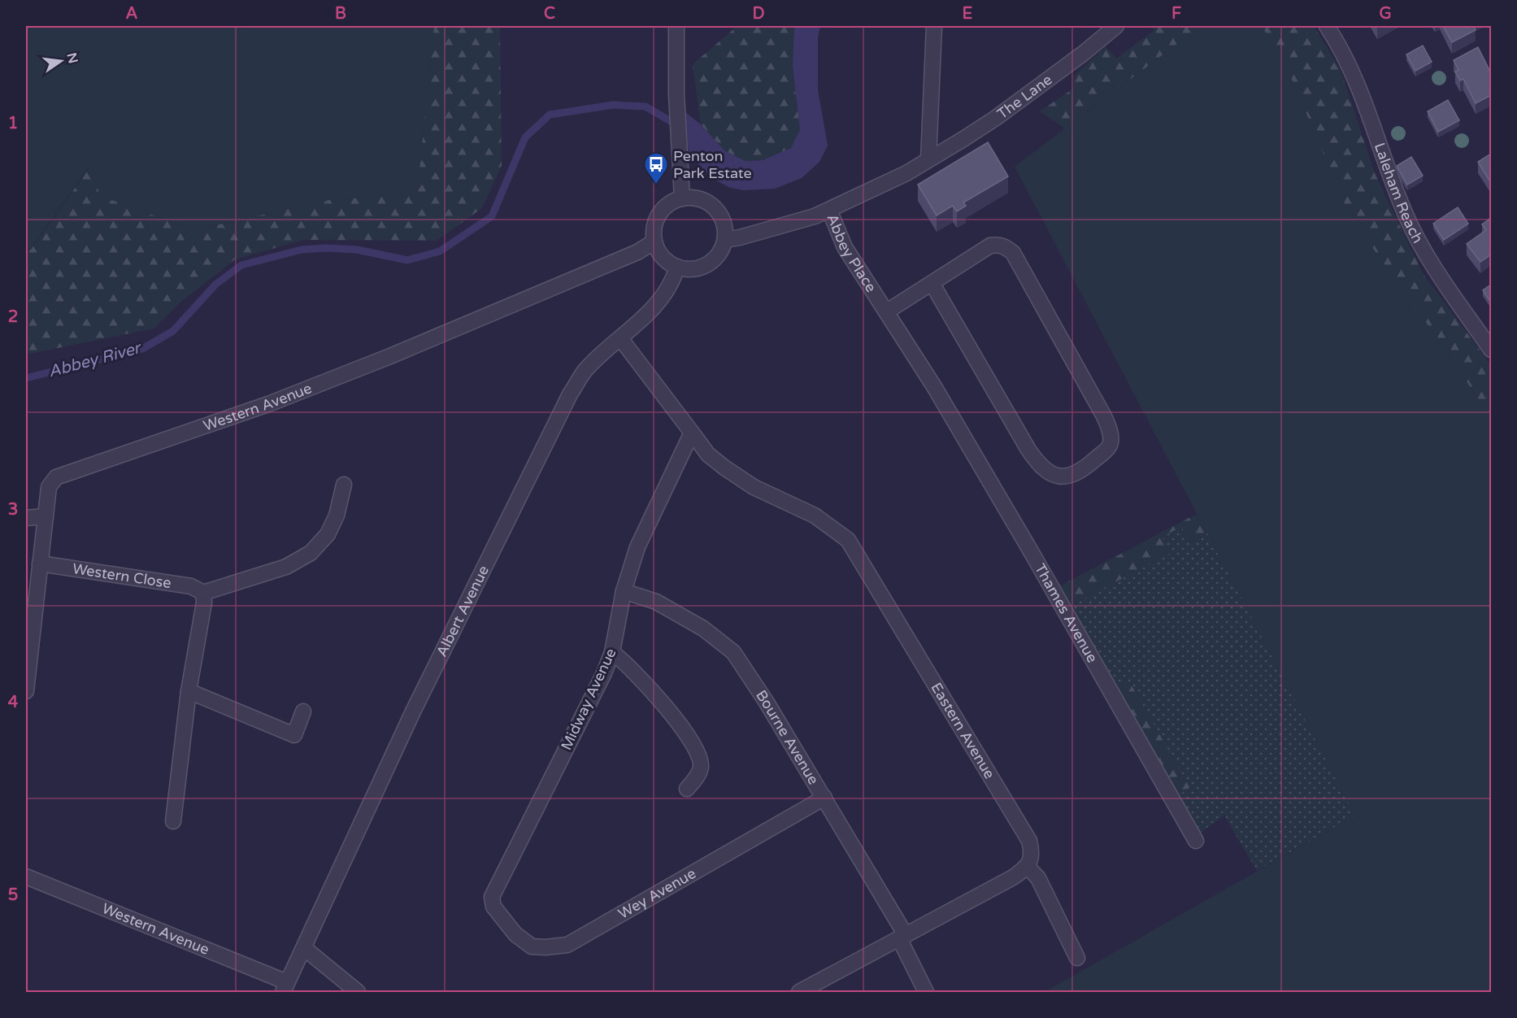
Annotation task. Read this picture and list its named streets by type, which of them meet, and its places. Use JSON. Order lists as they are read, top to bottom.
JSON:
{
  "streets": {
    "street": [
      "The Lane",
      "Laleham Reach",
      "Abbey Place",
      "Western Avenue",
      "Western Close",
      "Albert Avenue",
      "Thames Avenue",
      "Midway Avenue",
      "Eastern Avenue",
      "Bourne Avenue",
      "Wey Avenue"
    ]
  },
  "crossings": [
    ["The Lane", "Abbey Place"],
    ["Abbey Place", "Western Avenue"],
    ["Abbey Place", "Albert Avenue"],
    ["Abbey Place", "Thames Avenue"],
    ["Western Avenue", "Western Close"],
    ["Western Avenue", "Albert Avenue"],
    ["Midway Avenue", "Eastern Avenue"],
    ["Midway Avenue", "Bourne Avenue"],
    ["Midway Avenue", "Wey Avenue"],
    ["Bourne Avenue", "Wey Avenue"]
  ],
  "water": ["Abbey River"],
  "places": {
    "bus stop": ["Penton Park Estate"]
  },
  "north": "right",
  "grid": {
    "columns": [
      "A",
      "B",
      "C",
      "D",
      "E",
      "F",
      "G"
    ],
    "rows": [
      "1",
      "2",
      "3",
      "4",
      "5"
    ]
  }
}
